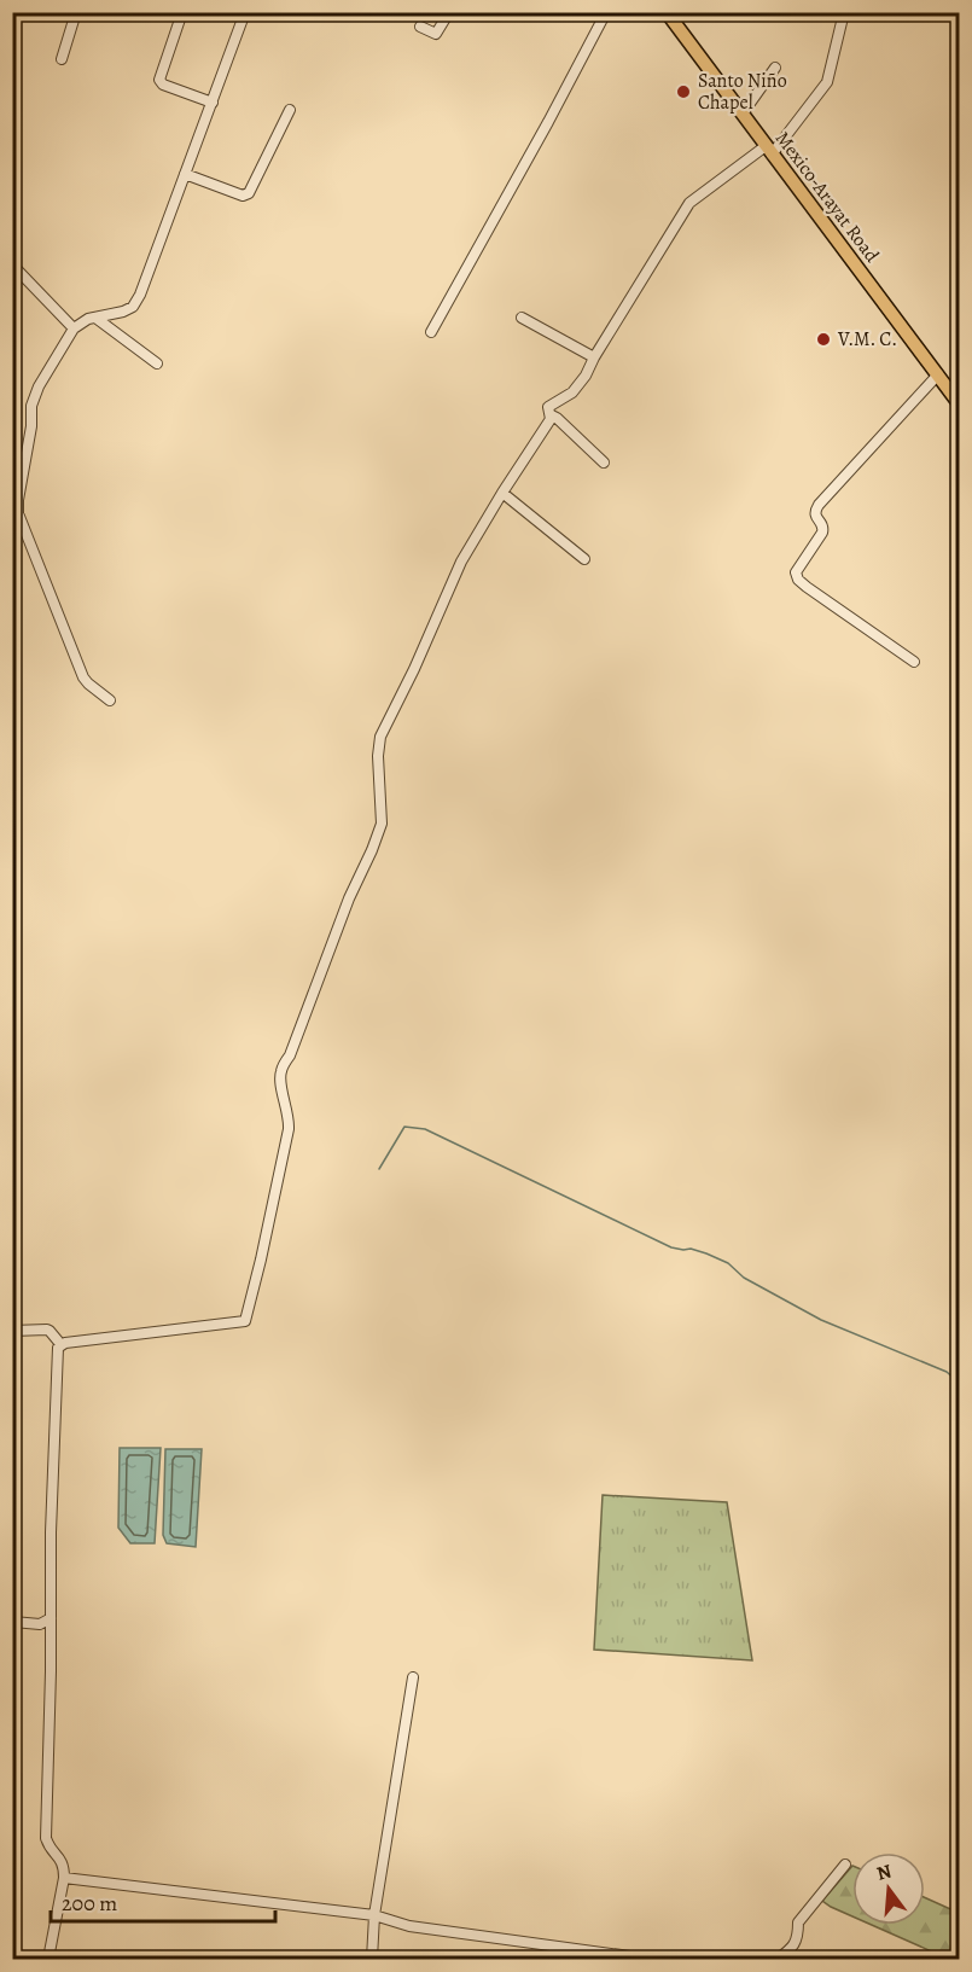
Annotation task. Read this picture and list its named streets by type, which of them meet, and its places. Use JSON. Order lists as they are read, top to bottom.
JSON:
{
  "streets": {
    "main road": ["Mexico-Arayat Road"]
  },
  "places": ["Santo Niño Chapel", "V.M. C."],
  "scale_bar": "200 m",
  "north": "top"
}
